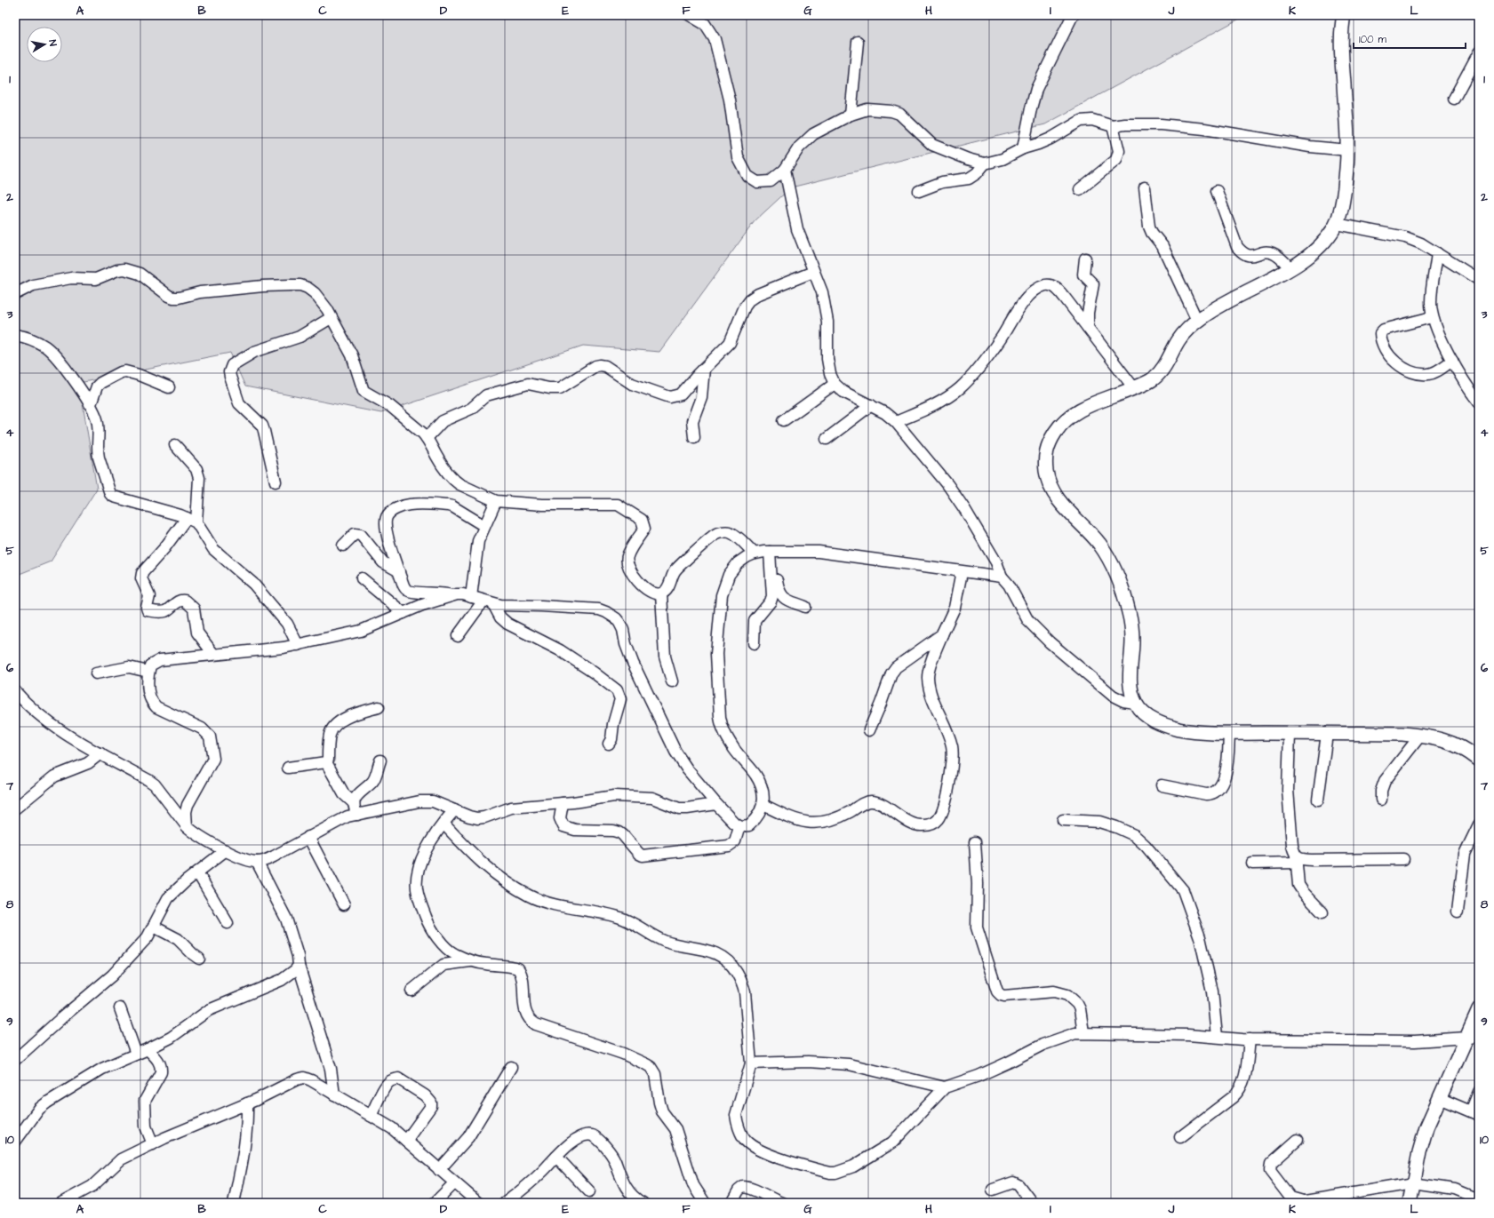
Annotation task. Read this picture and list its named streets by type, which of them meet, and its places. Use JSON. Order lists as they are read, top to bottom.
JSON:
{
  "scale_bar": "100 m",
  "north": "right",
  "grid": {
    "columns": [
      "A",
      "B",
      "C",
      "D",
      "E",
      "F",
      "G",
      "H",
      "I",
      "J",
      "K",
      "L"
    ],
    "rows": [
      "1",
      "2",
      "3",
      "4",
      "5",
      "6",
      "7",
      "8",
      "9",
      "10"
    ]
  }
}
